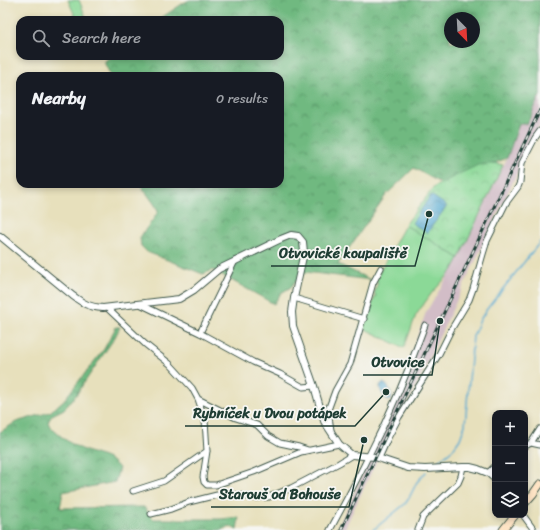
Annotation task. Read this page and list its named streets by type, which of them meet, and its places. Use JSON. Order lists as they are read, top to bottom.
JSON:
{
  "places": [
    "Otvovické koupaliště",
    "Otvovice",
    "Rybníček u Dvou potápek",
    "Starouš od Bohouše"
  ],
  "north": "bottom right",
  "page": {
    "search": "Search here",
    "heading": ["Nearby", "0 results"],
    "map_buttons": ["+", "−"]
  }
}
